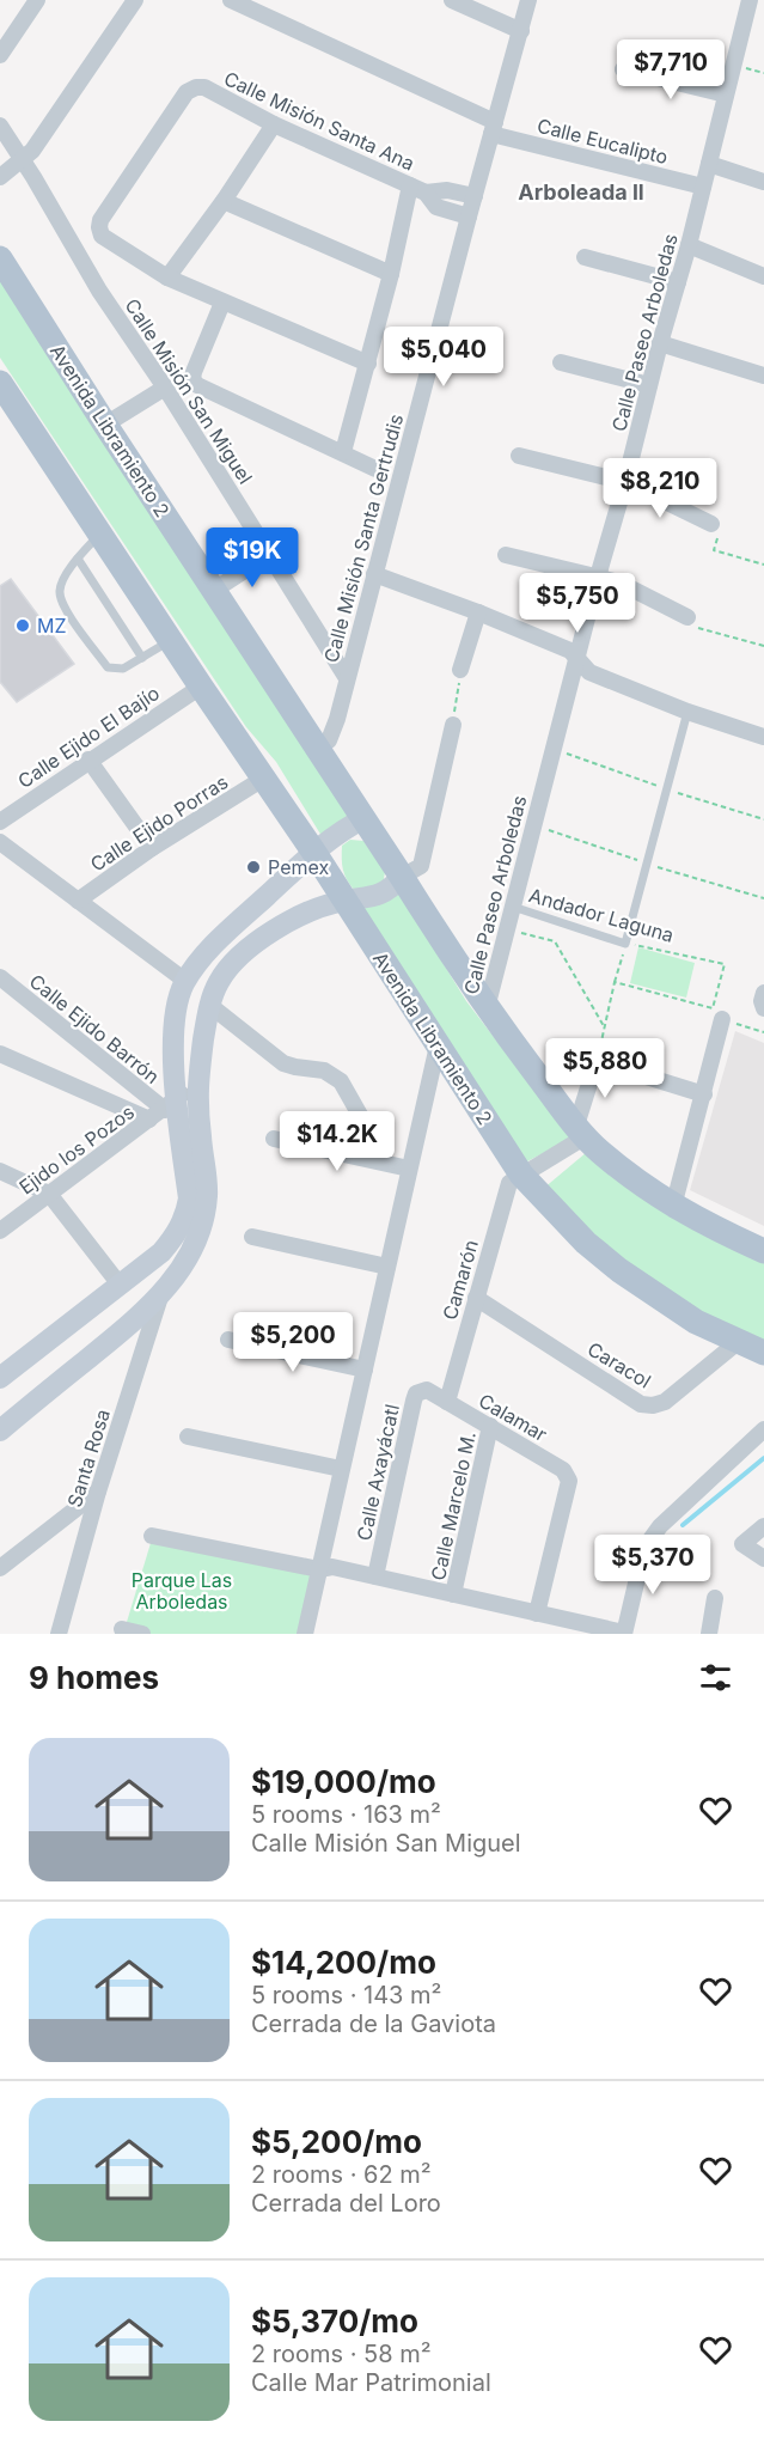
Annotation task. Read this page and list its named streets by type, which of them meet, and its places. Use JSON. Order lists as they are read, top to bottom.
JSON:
{
  "streets": {
    "main road": ["Avenida Libramiento 2"],
    "street": [
      "Calle Misión Santa Ana",
      "Calle Eucalipto",
      "Calle Paseo Arboledas",
      "Calle Misión San Miguel",
      "Calle Misión Santa Gertrudis",
      "Calle Ejido El Bajío",
      "Calle Ejido Porras",
      "Calle Ejido Barrón",
      "Ejido los Pozos",
      "Camarón",
      "Caracol",
      "Calamar",
      "Santa Rosa",
      "Calle Axayácatl",
      "Calle Marcelo M."
    ],
    "lane": ["Andador Laguna"]
  },
  "crossings": [
    ["Calle Misión Santa Ana", "Calle Misión Santa Gertrudis"],
    ["Calle Eucalipto", "Calle Paseo Arboledas"],
    ["Calle Eucalipto", "Calle Misión Santa Gertrudis"],
    ["Calle Paseo Arboledas", "Avenida Libramiento 2"],
    ["Calle Paseo Arboledas", "Andador Laguna"],
    ["Calle Misión San Miguel", "Calle Misión Santa Gertrudis"],
    ["Avenida Libramiento 2", "Calle Misión Santa Gertrudis"],
    ["Avenida Libramiento 2", "Calle Ejido El Bajío"],
    ["Avenida Libramiento 2", "Calle Ejido Porras"],
    ["Avenida Libramiento 2", "Camarón"],
    ["Avenida Libramiento 2", "Caracol"],
    ["Calle Ejido Barrón", "Ejido los Pozos"],
    ["Camarón", "Caracol"],
    ["Camarón", "Calamar"],
    ["Calamar", "Calle Axayácatl"],
    ["Calamar", "Calle Marcelo M."]
  ],
  "districts": ["Arboleada ll"],
  "parks": ["Parque Las Arboledas"],
  "places": ["MZ", "Pemex"],
  "page": {
    "price": [
      "$7,710",
      "$5,040",
      "$8,210",
      "$19K",
      "$5,750",
      "$5,880",
      "$14.2K",
      "$5,200",
      "$5,370"
    ],
    "heading": "9 homes",
    "list": [
      {
        "name": "$19,000/mo",
        "note": "5 rooms · 163 m² · Calle Misión San Miguel"
      },
      {
        "name": "$14,200/mo",
        "note": "5 rooms · 143 m² · Cerrada de la Gaviota"
      },
      {
        "name": "$5,200/mo",
        "note": "2 rooms · 62 m² · Cerrada del Loro"
      },
      {
        "name": "$5,370/mo",
        "note": "2 rooms · 58 m² · Calle Mar Patrimonial"
      }
    ]
  }
}
